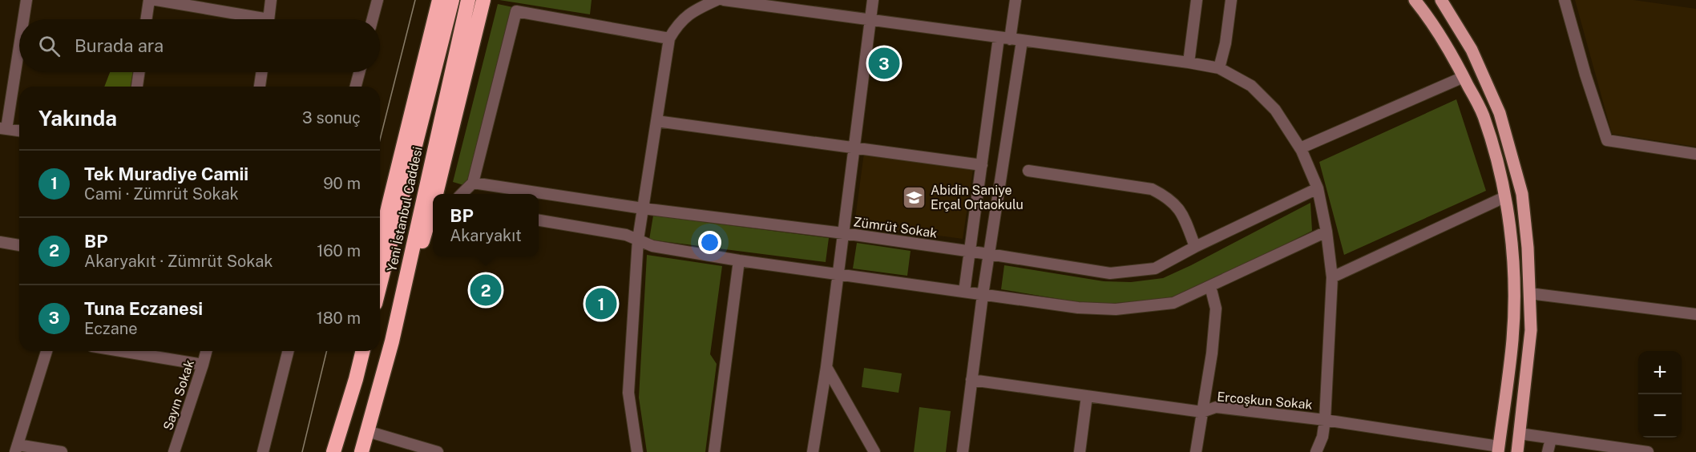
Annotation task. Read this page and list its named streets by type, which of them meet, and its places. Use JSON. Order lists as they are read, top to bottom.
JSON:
{
  "streets": {
    "highway": ["Yeni İstanbul Caddesi"],
    "street": ["Zümrüt Sokak", "Sayın Sokak", "Ercoşkun Sokak"]
  },
  "places": {
    "school or university": ["Abidin Saniye Erçal Ortaokulu"]
  },
  "page": {
    "search": "Burada ara",
    "pins": ["3", "2", "1"],
    "heading": ["Yakında", "3 sonuç"],
    "list": [
      {
        "mark": "1",
        "name": "Tek Muradiye Camii",
        "note": "Cami · Zümrüt Sokak",
        "value": "90 m"
      },
      {
        "mark": "2",
        "name": "BP",
        "note": "Akaryakıt · Zümrüt Sokak",
        "value": "160 m"
      },
      {
        "mark": "3",
        "name": "Tuna Eczanesi",
        "note": "Eczane",
        "value": "180 m"
      }
    ],
    "popup": ["BP", "Akaryakıt"],
    "map_buttons": ["+", "−"]
  }
}
